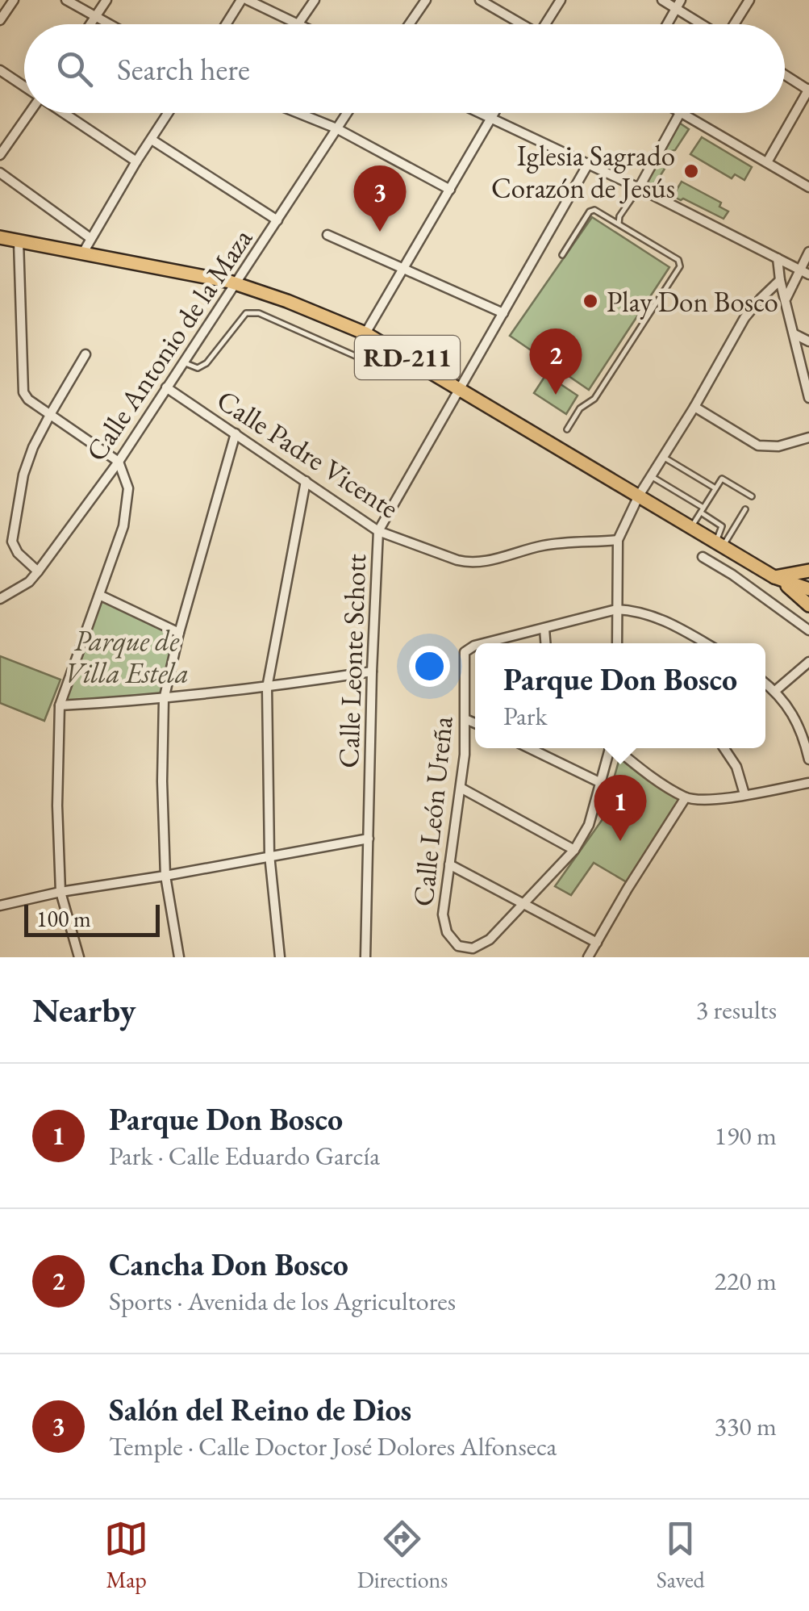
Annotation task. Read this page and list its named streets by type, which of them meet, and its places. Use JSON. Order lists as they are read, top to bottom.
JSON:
{
  "streets": {
    "main road": ["RD-211"],
    "street": [
      "Calle Antonio de la Maza",
      "Calle Padre Vicente",
      "Calle Leonte Schott",
      "Calle León Ureña"
    ]
  },
  "crossings": [
    ["Calle Antonio de la Maza", "RD-211"],
    ["Calle Antonio de la Maza", "Calle Padre Vicente"],
    ["RD-211", "Calle Leonte Schott"],
    ["Calle Padre Vicente", "Calle Leonte Schott"]
  ],
  "parks": ["Parque de Villa Estela"],
  "places": ["Iglesia Sagrado Corazón de Jesús", "Play Don Bosco"],
  "scale_bar": "100 m",
  "page": {
    "search": "Search here",
    "pins": ["3", "2", "1"],
    "popup": ["Parque Don Bosco", "Park"],
    "scale": "100 m",
    "heading": ["Nearby", "3 results"],
    "list": [
      {
        "mark": "1",
        "name": "Parque Don Bosco",
        "note": "Park · Calle Eduardo García",
        "value": "190 m"
      },
      {
        "mark": "2",
        "name": "Cancha Don Bosco",
        "note": "Sports · Avenida de los Agricultores",
        "value": "220 m"
      },
      {
        "mark": "3",
        "name": "Salón del Reino de Dios",
        "note": "Temple · Calle Doctor José Dolores Alfonseca",
        "value": "330 m"
      }
    ],
    "nav": ["Map", "Directions", "Saved"]
  }
}
